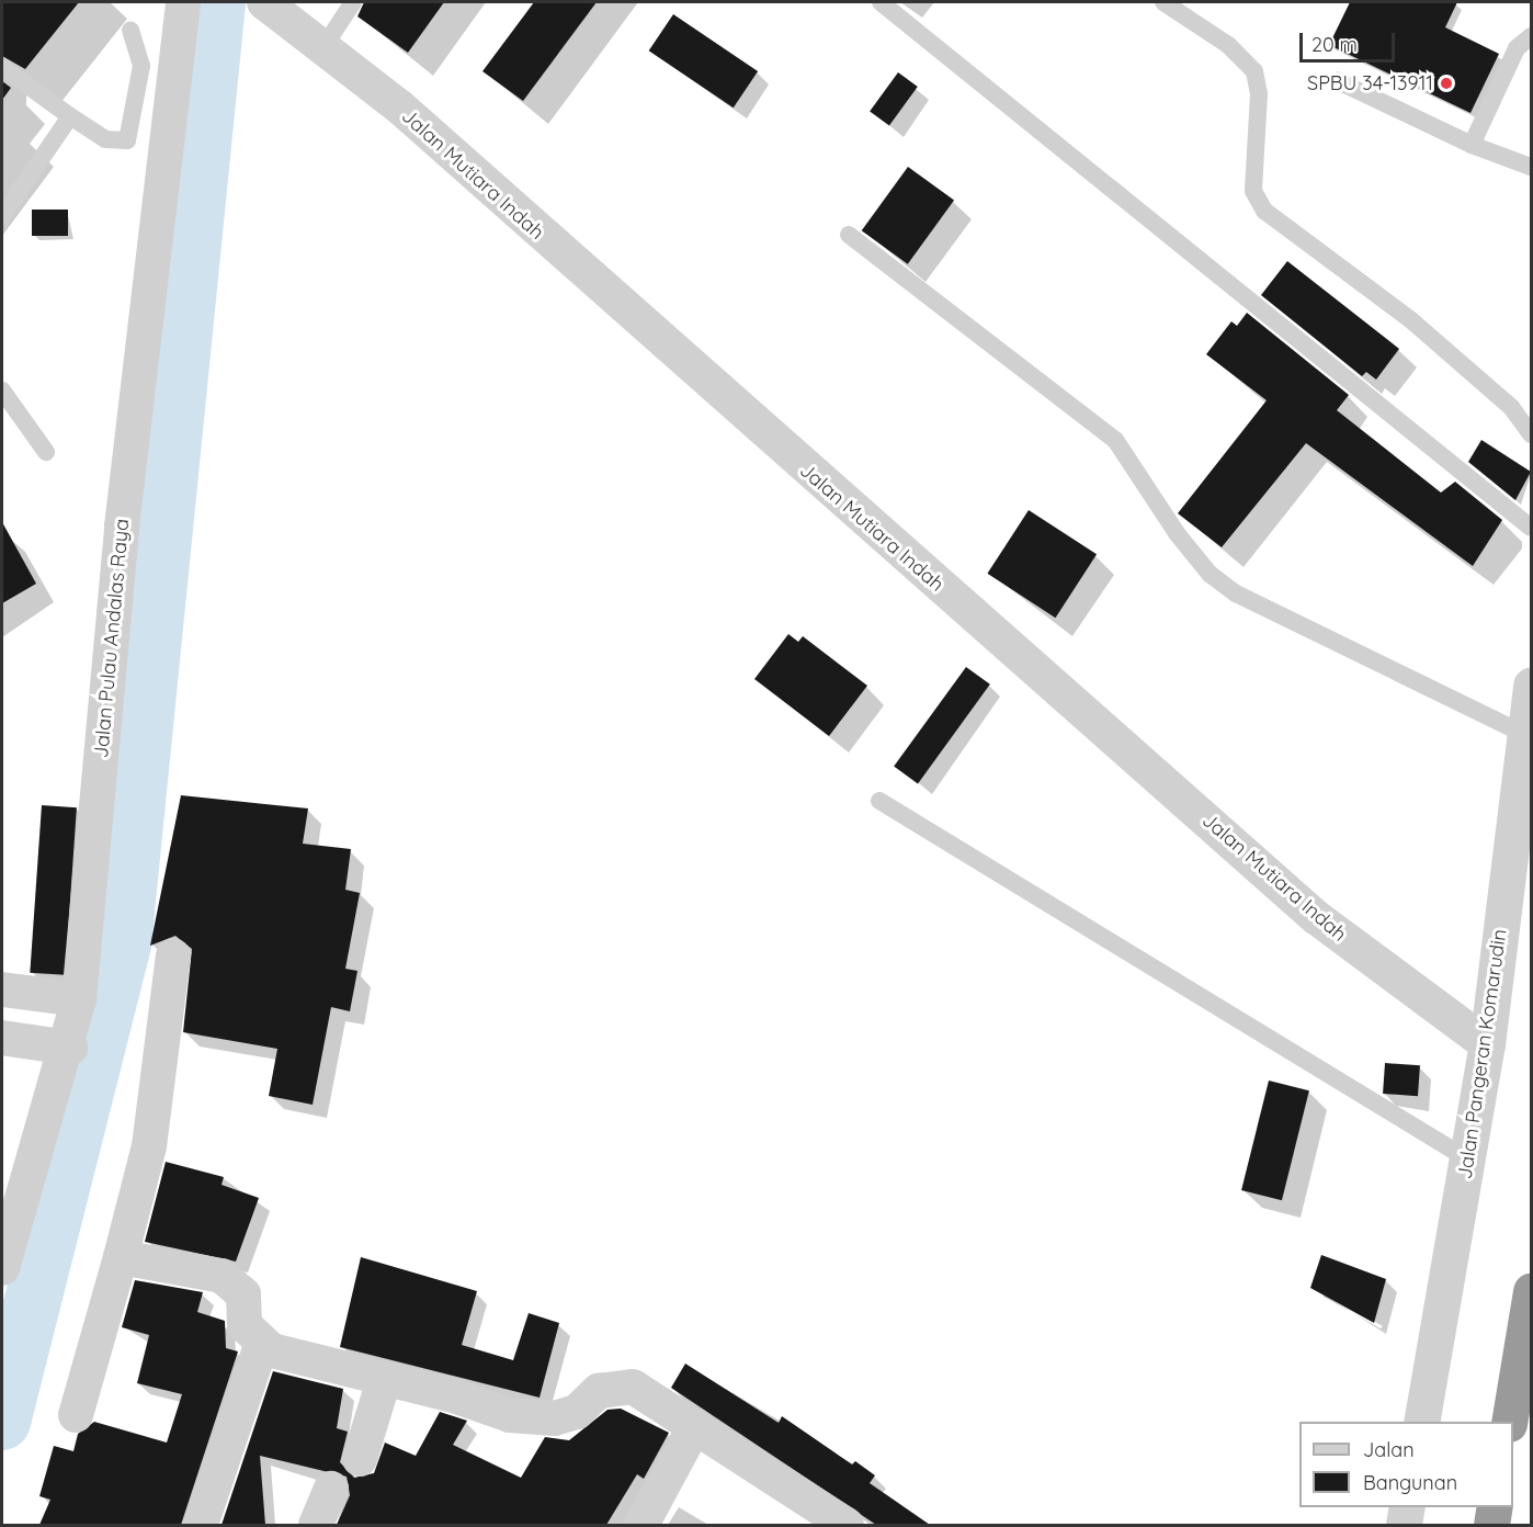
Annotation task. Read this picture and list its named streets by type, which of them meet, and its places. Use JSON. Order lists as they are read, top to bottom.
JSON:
{
  "streets": {
    "street": ["Jalan Mutiara Indah", "Jalan Pulau Andalas Raya", "Jalan Pangeran Komarudin"]
  },
  "crossings": [
    ["Jalan Mutiara Indah", "Jalan Pangeran Komarudin"]
  ],
  "places": ["SPBU 34-13911"],
  "legend": ["Jalan", "Bangunan"],
  "scale_bar": "20 m"
}
